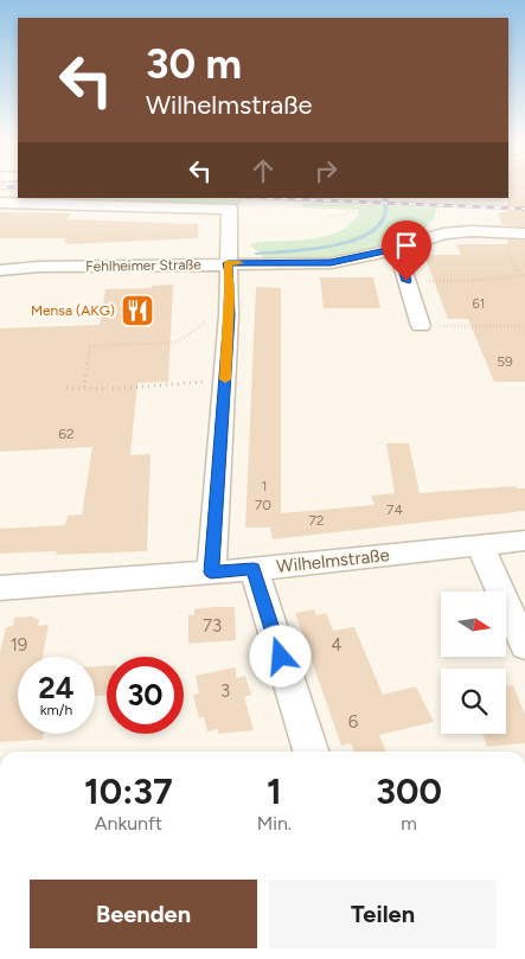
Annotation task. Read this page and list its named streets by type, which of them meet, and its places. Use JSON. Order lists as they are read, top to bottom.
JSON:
{
  "streets": {
    "street": ["Fehlheimer Straße", "Wilhelmstraße"]
  },
  "places": {
    "restaurant": ["Mensa (AKG)"]
  },
  "house_numbers": [
    "61",
    "59",
    "62",
    "1",
    "70",
    "74",
    "72",
    "73",
    "19",
    "4",
    "3",
    "6"
  ],
  "north": "right",
  "page": {
    "turn": ["30 m", "Wilhelmstraße"],
    "speed": "24 km/h",
    "limit": "30",
    "eta": [
      "10:37",
      "Ankunft",
      "1",
      "Min.",
      "300",
      "m"
    ],
    "buttons": ["Beenden", "Teilen"]
  }
}
